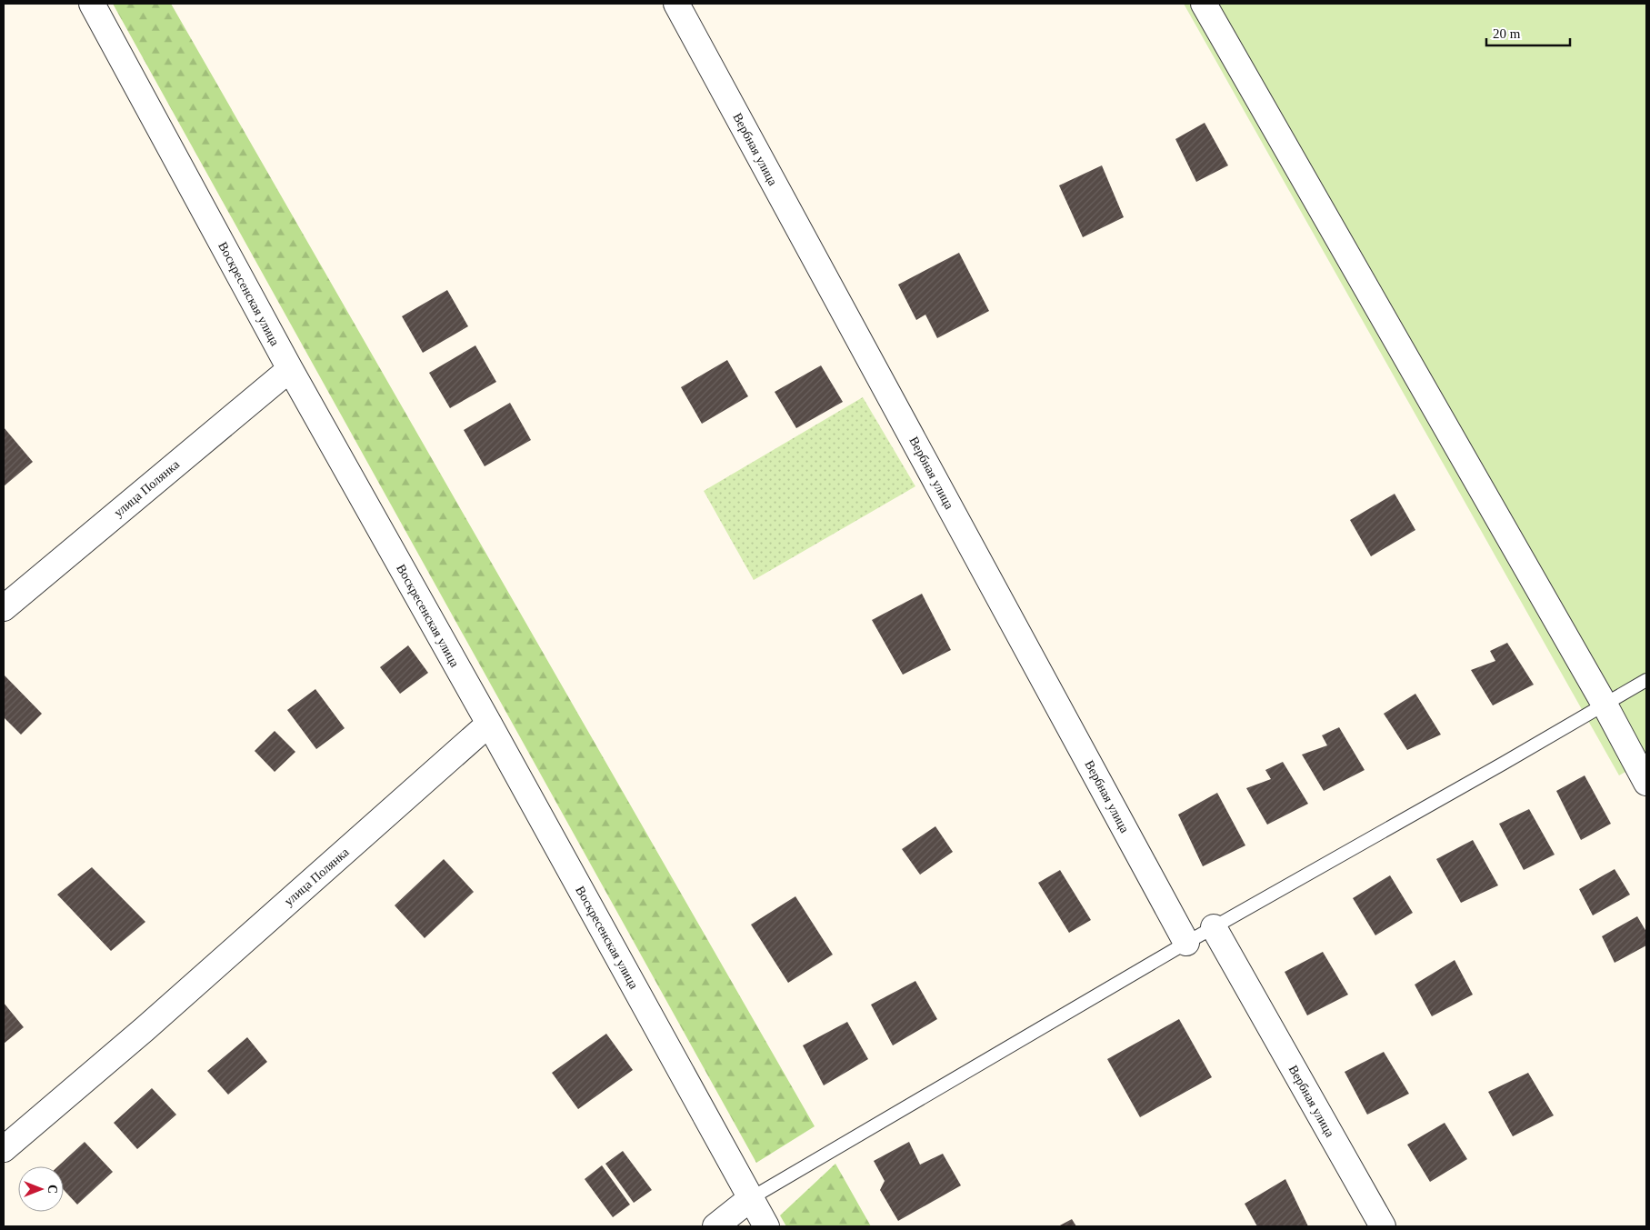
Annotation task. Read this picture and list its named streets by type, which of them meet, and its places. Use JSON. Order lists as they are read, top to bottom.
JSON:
{
  "streets": {
    "street": ["Вербная улица", "Воскресенская улица", "улица Полянка"]
  },
  "crossings": [
    ["Воскресенская улица", "улица Полянка"]
  ],
  "scale_bar": "20 m",
  "north": "right"
}
